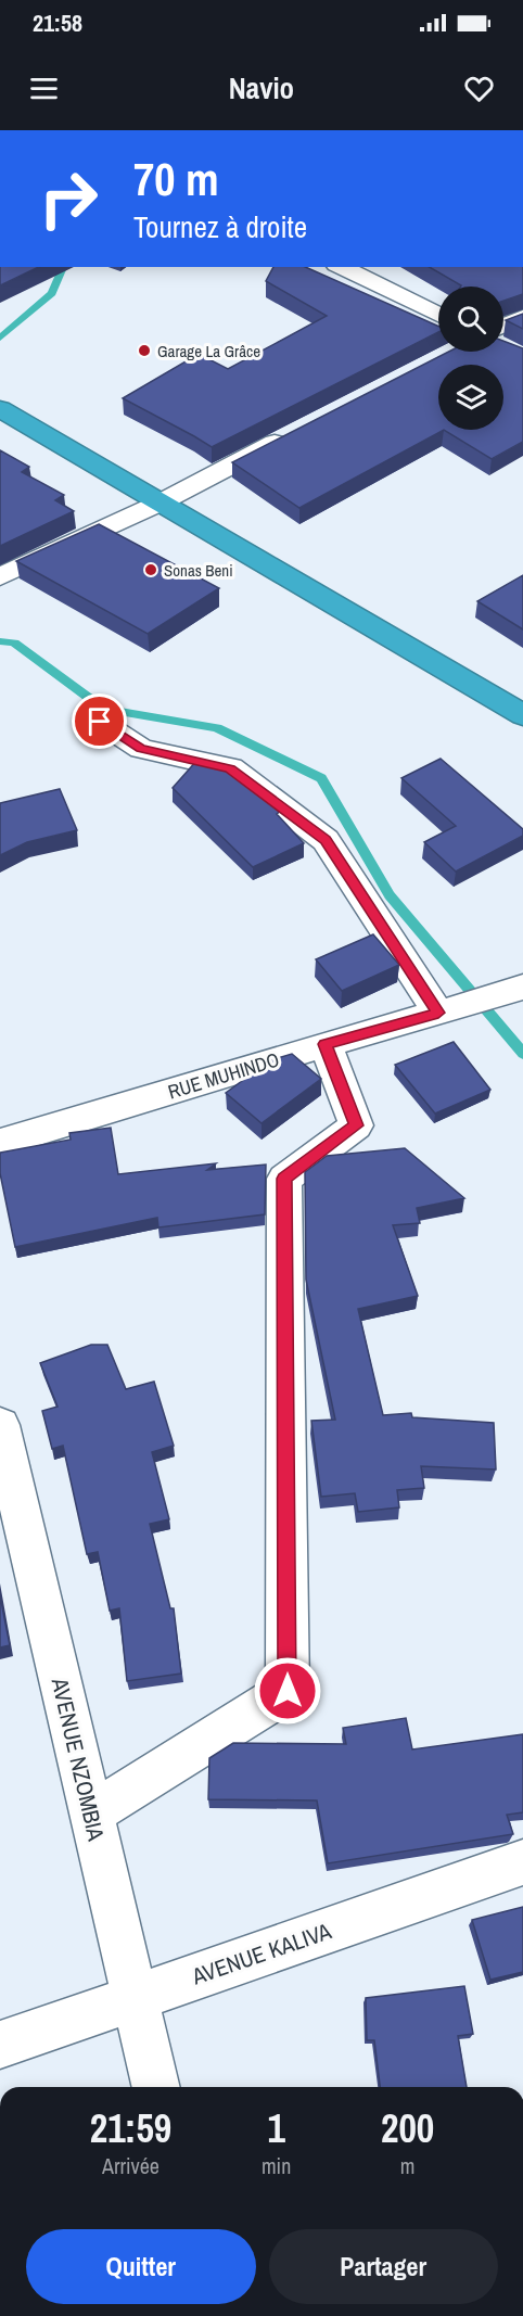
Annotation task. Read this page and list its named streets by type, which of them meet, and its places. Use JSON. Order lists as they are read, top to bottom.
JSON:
{
  "streets": {
    "street": ["RUE MUHINDO", "AVENUE NZOMBIA", "AVENUE KALIVA"]
  },
  "crossings": [
    ["AVENUE NZOMBIA", "AVENUE KALIVA"]
  ],
  "places": ["Garage La Grâce", "Sonas Beni"],
  "page": {
    "status": "21:58",
    "header": "Navio",
    "turn": ["70 m", "Tournez à droite"],
    "eta": [
      "21:59",
      "Arrivée",
      "1",
      "min",
      "200",
      "m"
    ],
    "buttons": ["Quitter", "Partager"]
  }
}
